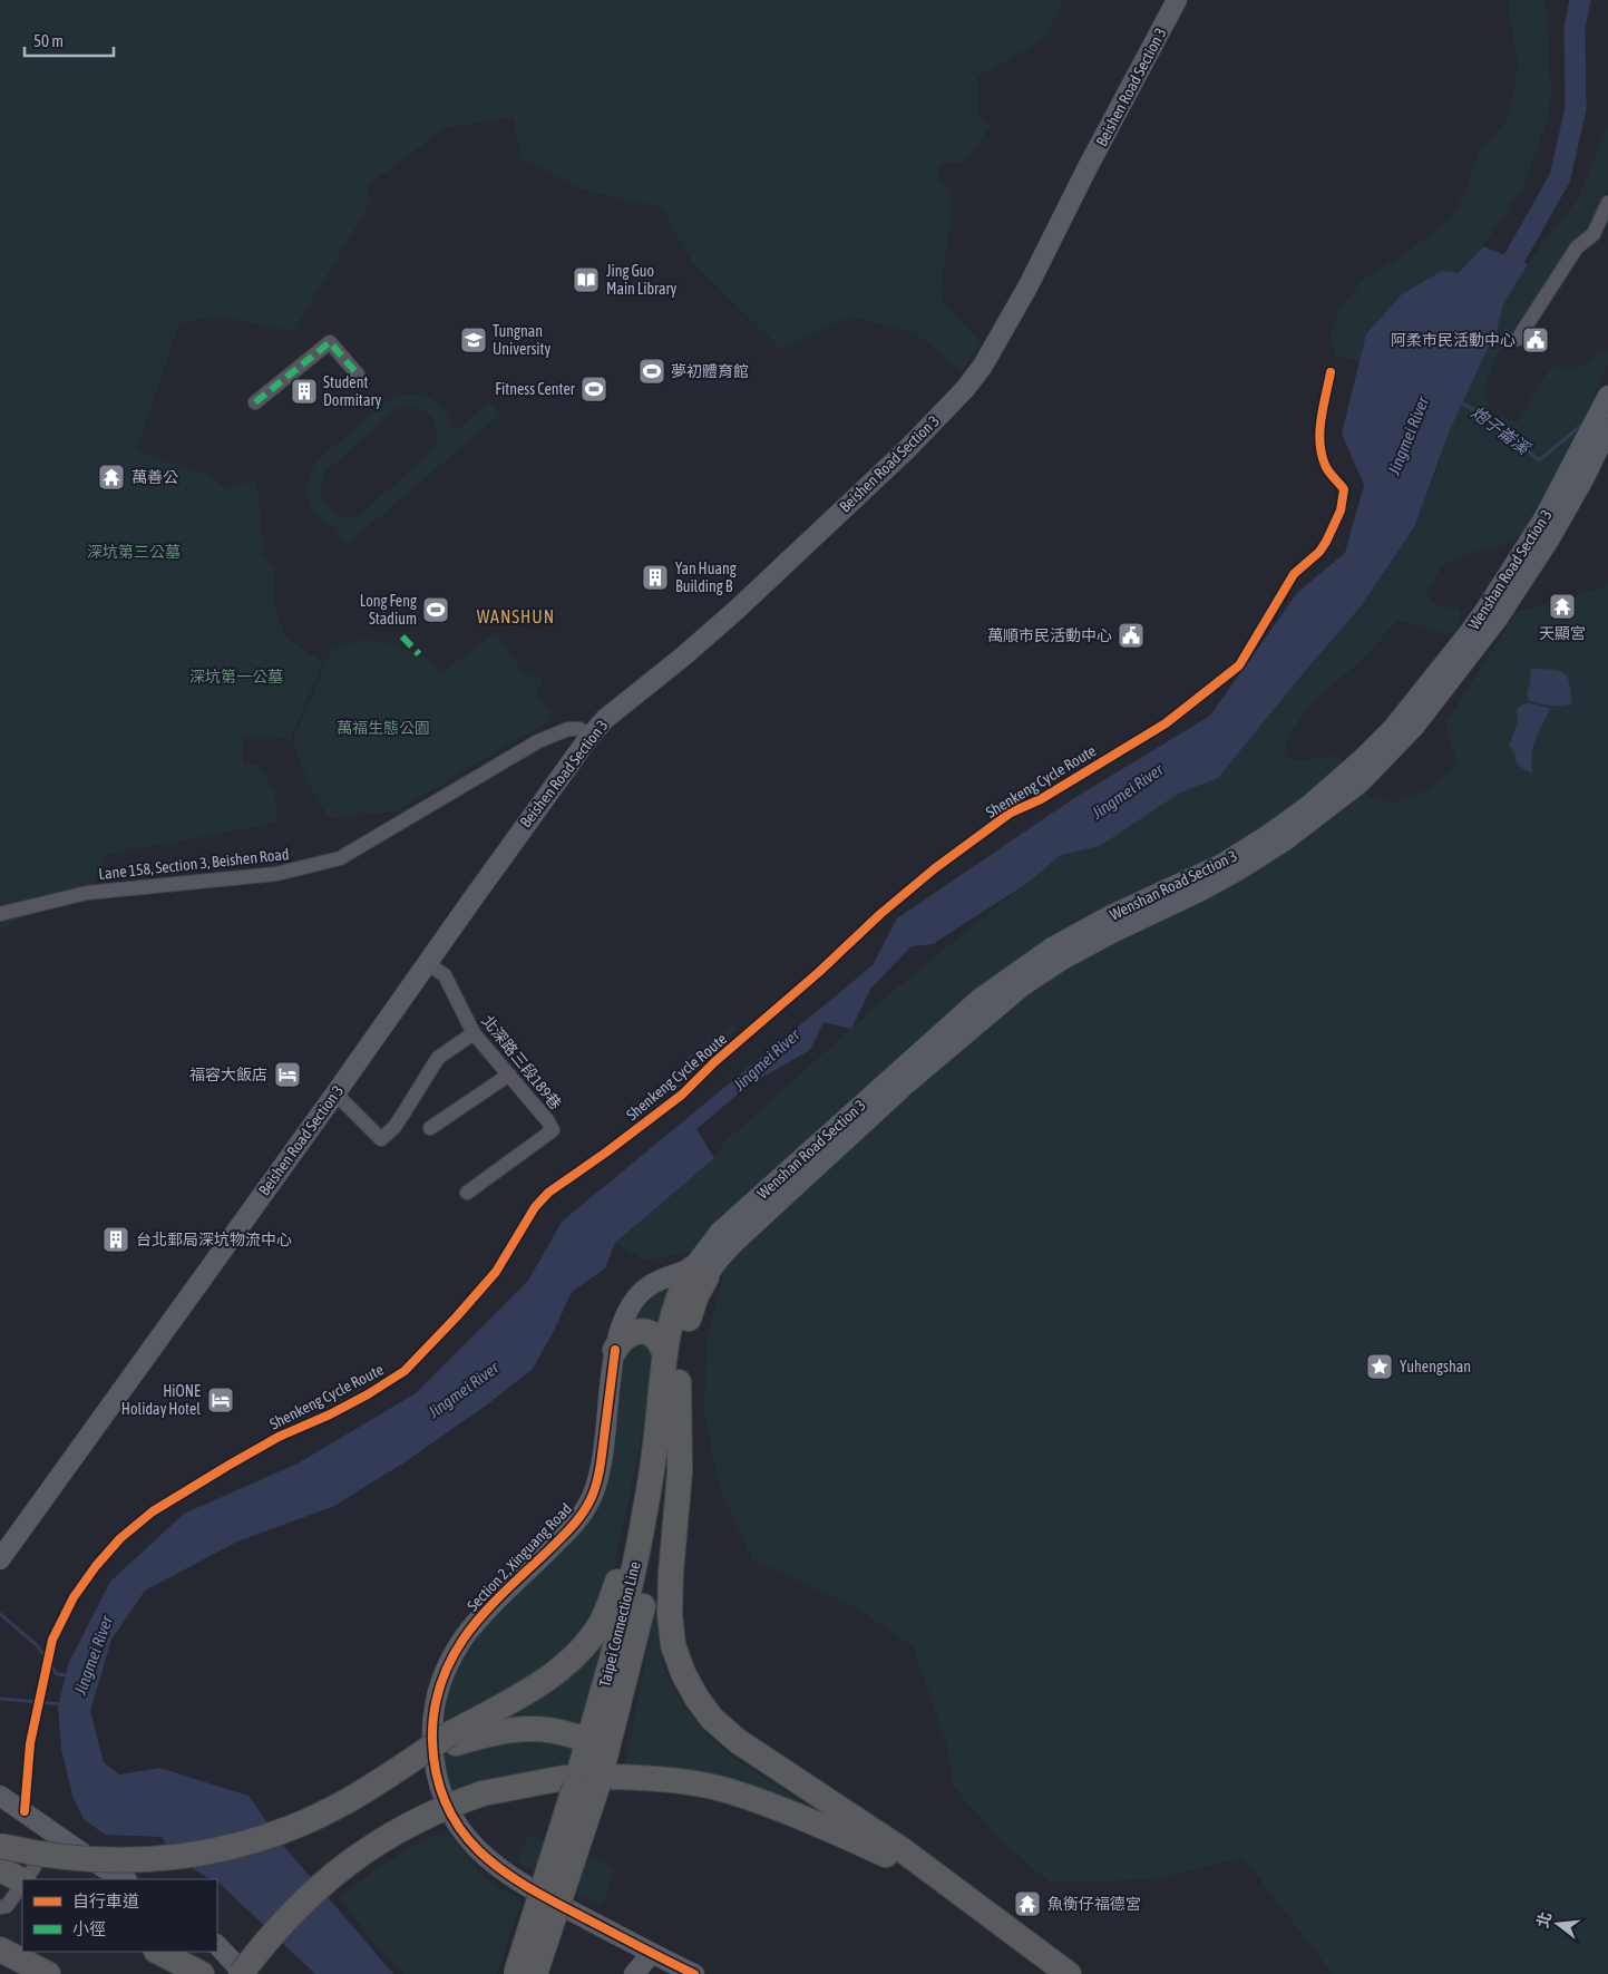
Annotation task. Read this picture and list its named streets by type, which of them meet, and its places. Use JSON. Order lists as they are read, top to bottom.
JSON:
{
  "streets": {
    "highway": ["Taipei Connection Line"],
    "main road": ["Beishen Road Section 3", "Wenshan Road Section 3", "Section 2, Xinguang Road"],
    "street": ["Lane 158, Section 3, Beishen Road", "北深路三段189巷"],
    "cycle path": ["Shenkeng Cycle Route"]
  },
  "crossings": [
    ["Beishen Road Section 3", "Lane 158, Section 3, Beishen Road"],
    ["Beishen Road Section 3", "北深路三段189巷"],
    ["Wenshan Road Section 3", "Section 2, Xinguang Road"],
    ["Wenshan Road Section 3", "Taipei Connection Line"],
    ["Section 2, Xinguang Road", "Taipei Connection Line"]
  ],
  "districts": ["WANSHUN"],
  "water": ["炮子崙溪", "Jingmei River"],
  "parks": ["深坑第三公墓", "深坑第一公墓", "萬福生態公園"],
  "places": {
    "library": ["Jing Guo Main Library"],
    "school or university": ["Tungnan University"],
    "public building": ["阿柔市民活動中心", "萬順市民活動中心"],
    "sports": ["夢初體育館", "Fitness Center", "Long Feng Stadium"],
    "building": ["Student Dormitary", "Yan Huang Building B", "台北郵局深坑物流中心"],
    "temple": ["萬善公", "天顯宮", "魚衡仔福德宮"],
    "hotel": ["福容大飯店", "HiONE Holiday Hotel"],
    "place": ["Yuhengshan"]
  },
  "legend": ["自行車道", "小徑"],
  "scale_bar": "50 m",
  "north": "left"
}
